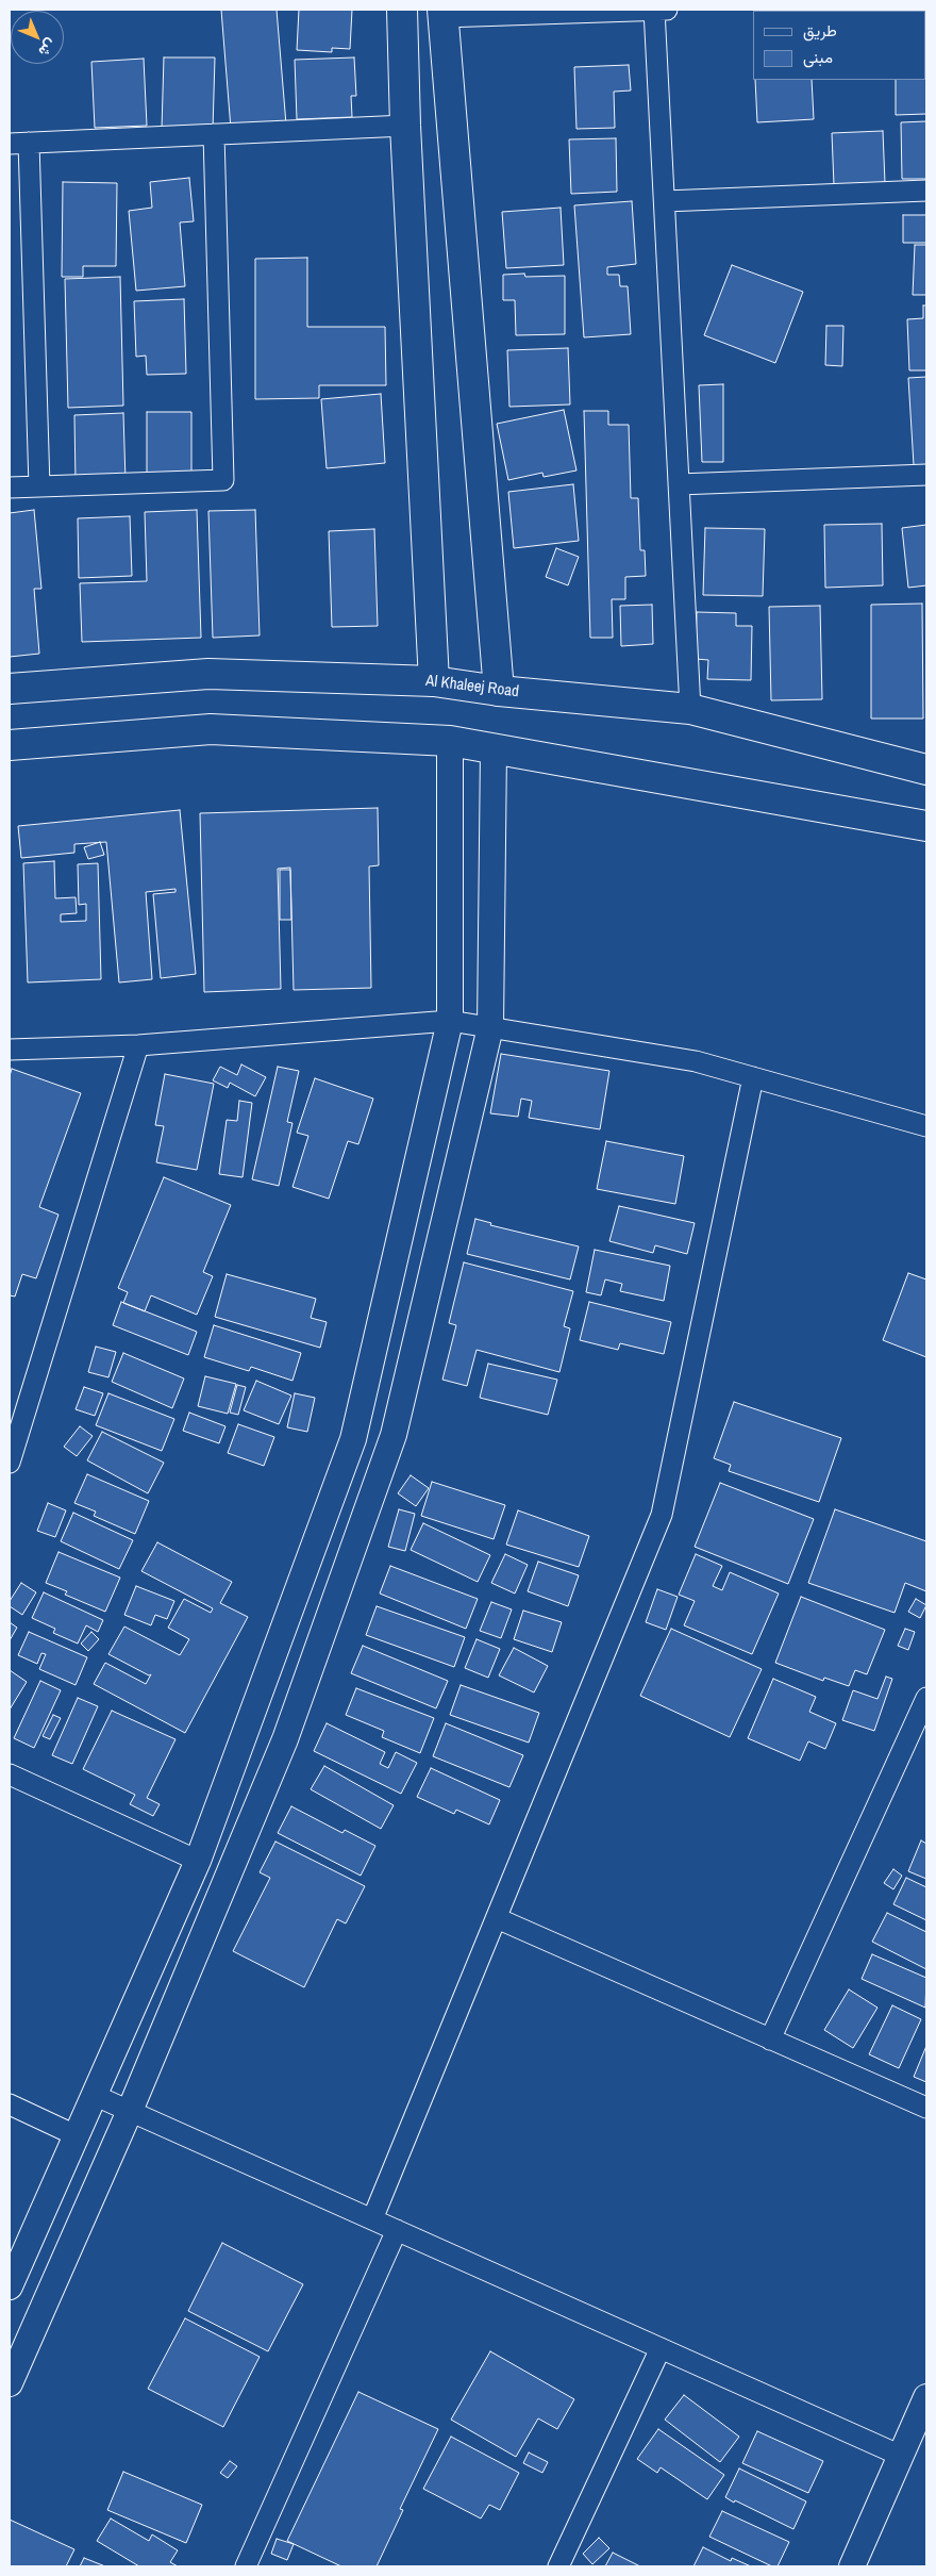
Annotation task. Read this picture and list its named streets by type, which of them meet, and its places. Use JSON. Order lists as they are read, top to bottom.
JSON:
{
  "streets": {
    "main road": ["Al Khaleej Road"]
  },
  "legend": ["طريق", "مبنى"],
  "north": "bottom right"
}
